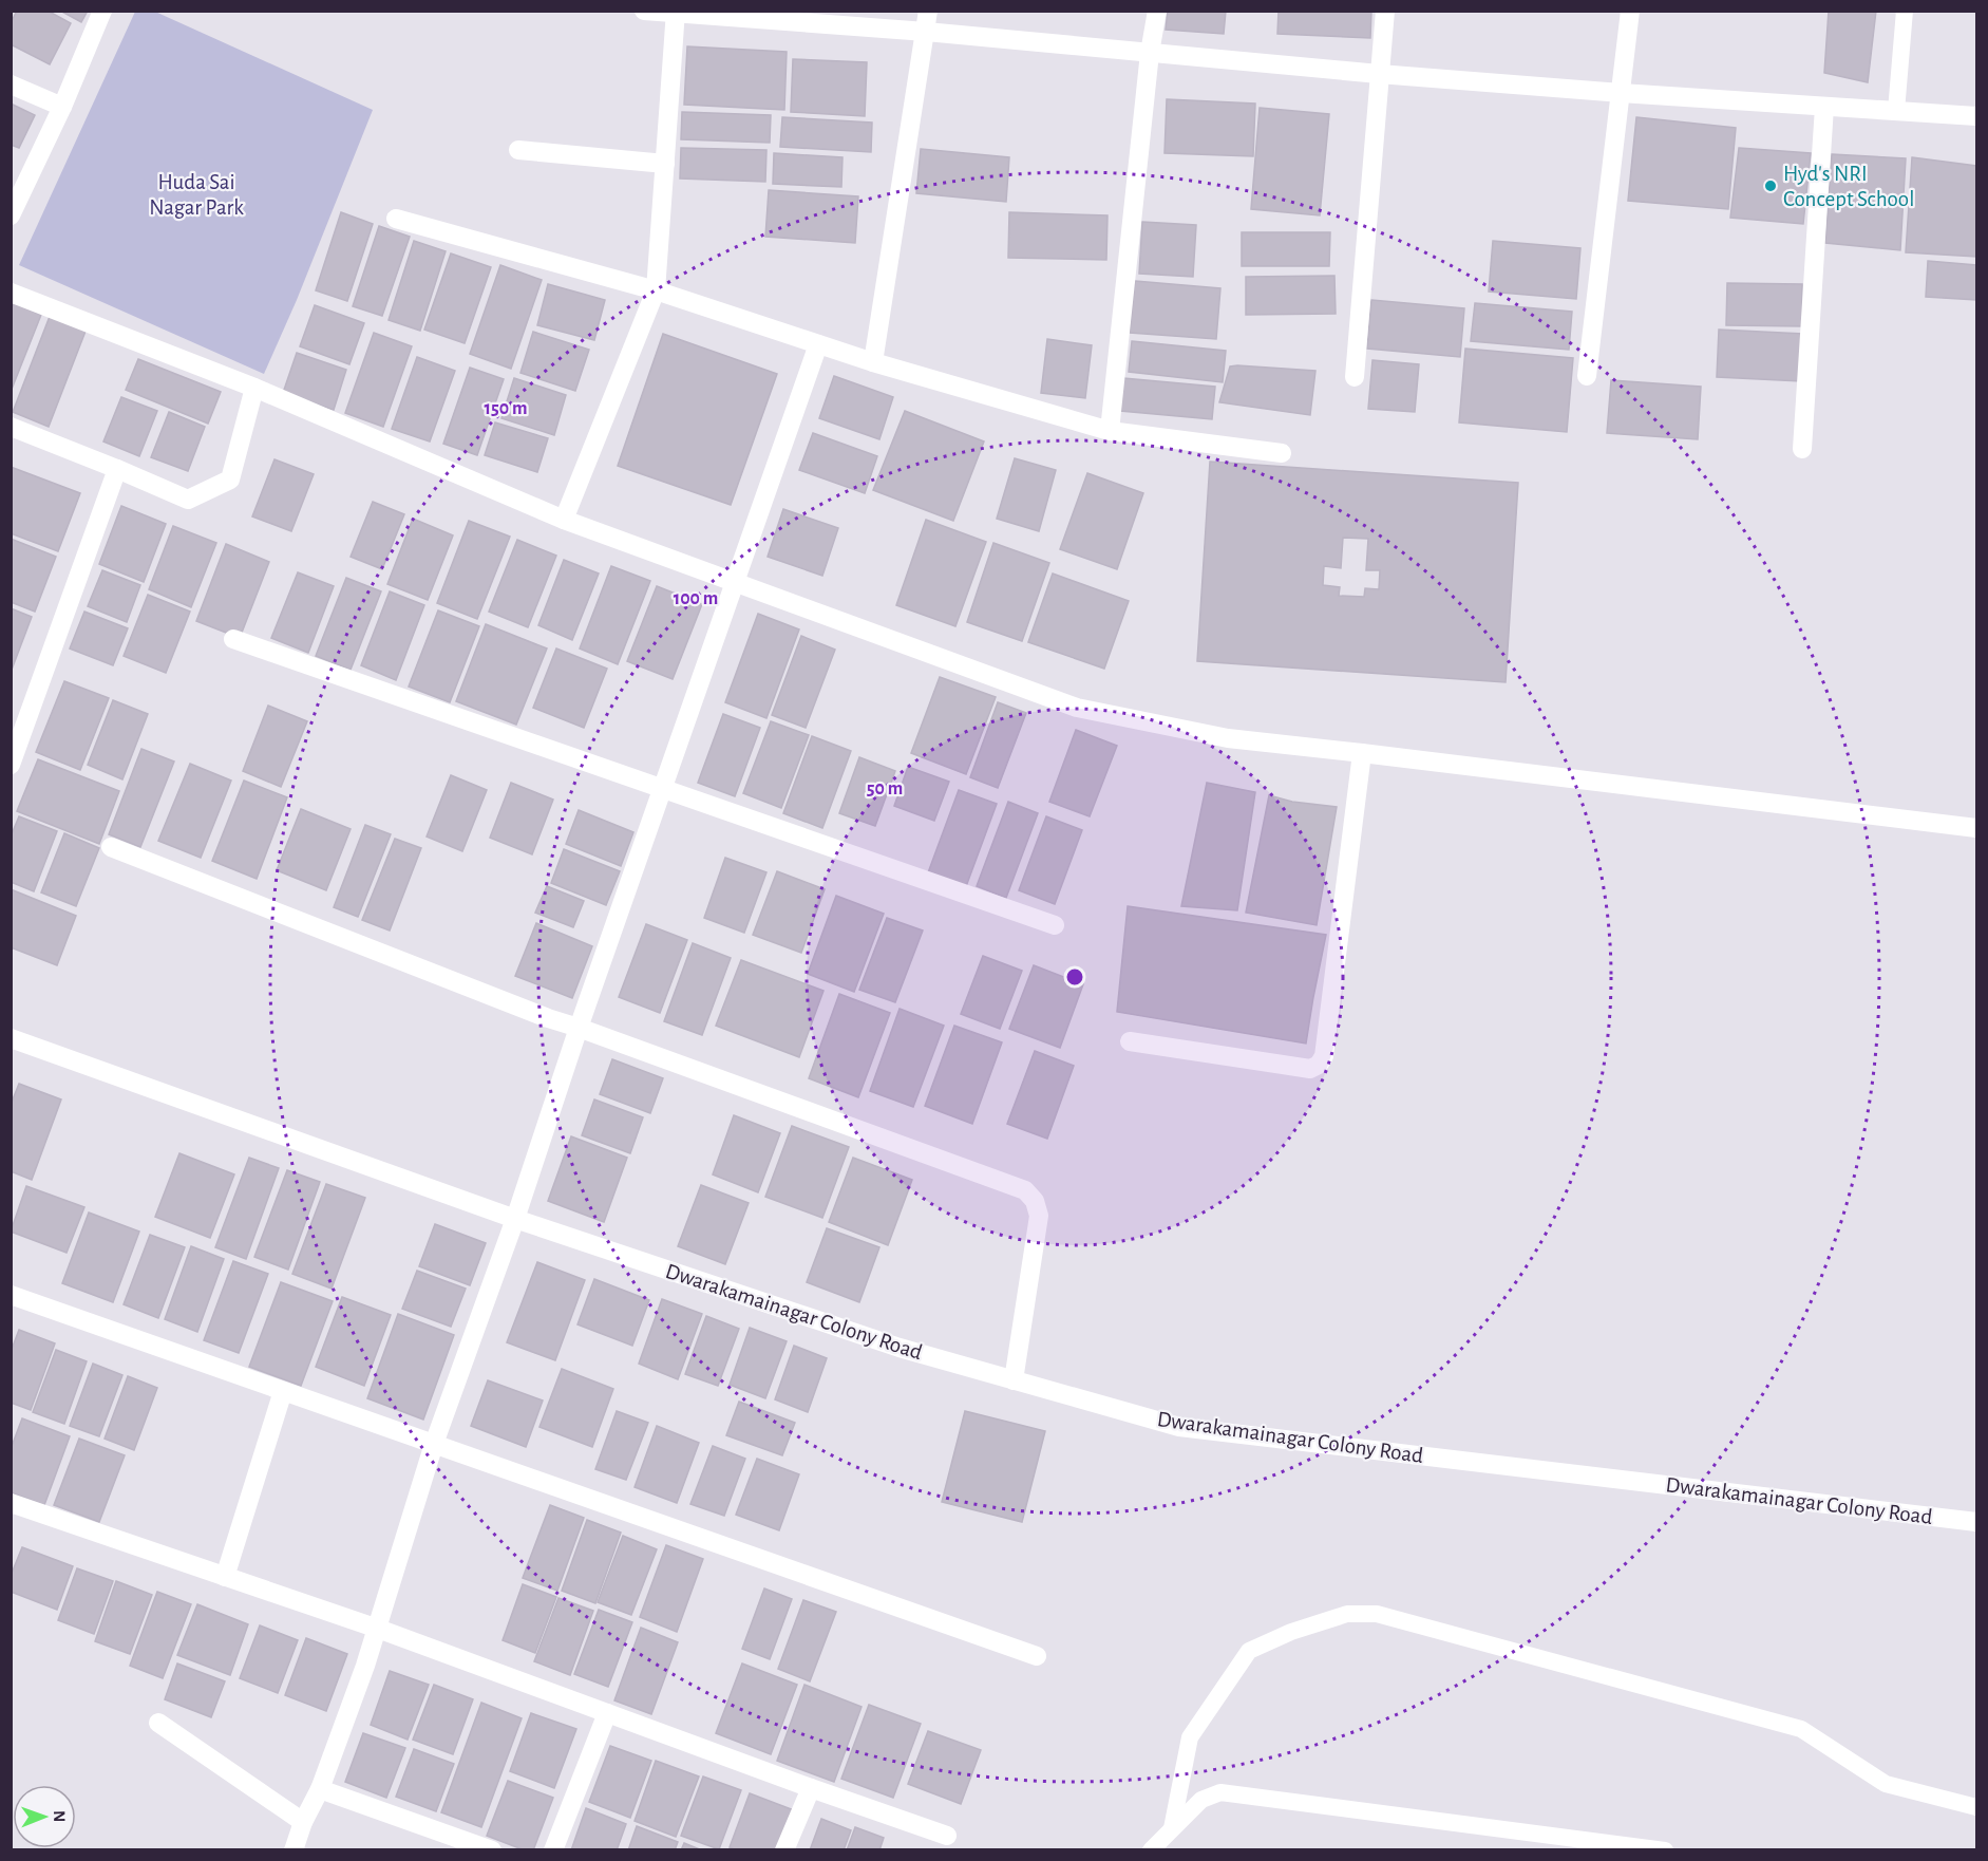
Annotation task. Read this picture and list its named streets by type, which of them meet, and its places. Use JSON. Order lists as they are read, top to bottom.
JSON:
{
  "streets": {
    "street": ["Dwarakamainagar Colony Road"]
  },
  "parks": ["Huda Sai Nagar Park"],
  "places": ["Hyd's NRI Concept School"],
  "north": "right",
  "rings": ["150 m", "100 m", "50 m"]
}
